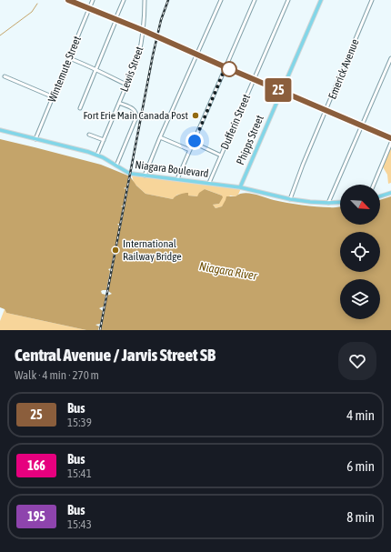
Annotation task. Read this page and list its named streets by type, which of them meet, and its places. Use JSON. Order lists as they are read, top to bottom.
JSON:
{
  "streets": {
    "main road": ["Phipps Street", "Niagara Boulevard"],
    "street": [
      "Wintemute Street",
      "Lewis Street",
      "Emerick Avenue",
      "Dufferin Street"
    ]
  },
  "crossings": [
    ["Wintemute Street", "Niagara Boulevard"],
    ["Lewis Street", "Niagara Boulevard"],
    ["Emerick Avenue", "Niagara Boulevard"],
    ["Dufferin Street", "Niagara Boulevard"],
    ["Phipps Street", "Niagara Boulevard"]
  ],
  "water": ["Niagara River"],
  "places": ["Fort Erie Main Canada Post", "International Railway Bridge"],
  "lines": ["bus line 25"],
  "north": "bottom right",
  "page": {
    "on_map": "25",
    "heading": ["Central Avenue / Jarvis Street SB", "Walk · 4 min · 270 m"],
    "list": [
      {
        "mark": "25",
        "name": "Bus",
        "note": "15:39",
        "value": "4 min"
      },
      {
        "mark": "166",
        "name": "Bus",
        "note": "15:41",
        "value": "6 min"
      },
      {
        "mark": "195",
        "name": "Bus",
        "note": "15:43",
        "value": "8 min"
      }
    ]
  }
}
